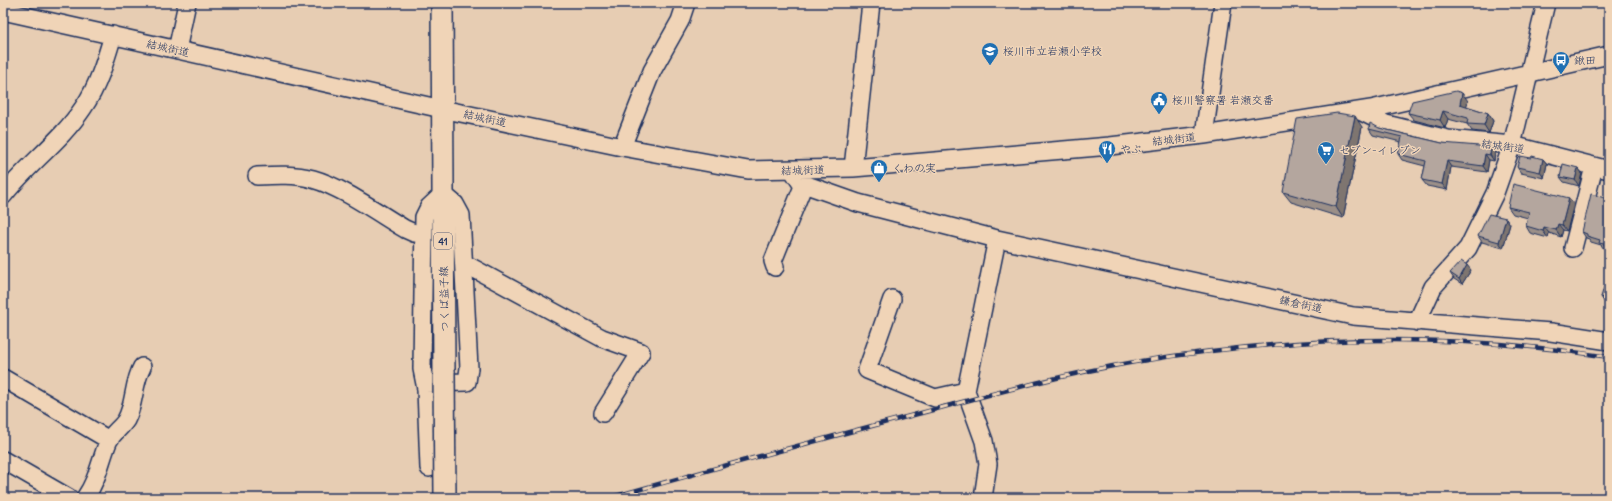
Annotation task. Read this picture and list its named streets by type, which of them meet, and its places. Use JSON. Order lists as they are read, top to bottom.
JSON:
{
  "streets": {
    "main road": ["41", "つくば益子線"],
    "street": ["結城街道", "鎌倉街道"]
  },
  "crossings": [
    ["結城街道", "つくば益子線"]
  ],
  "places": {
    "school or university": ["桜川市立岩瀬小学校"],
    "bus stop": ["鍬田"],
    "public building": ["桜川警察署 岩瀬交番"],
    "restaurant": ["やぶ"],
    "supermarket": ["セブン-イレブン"],
    "shop": ["くわの実"]
  }
}
